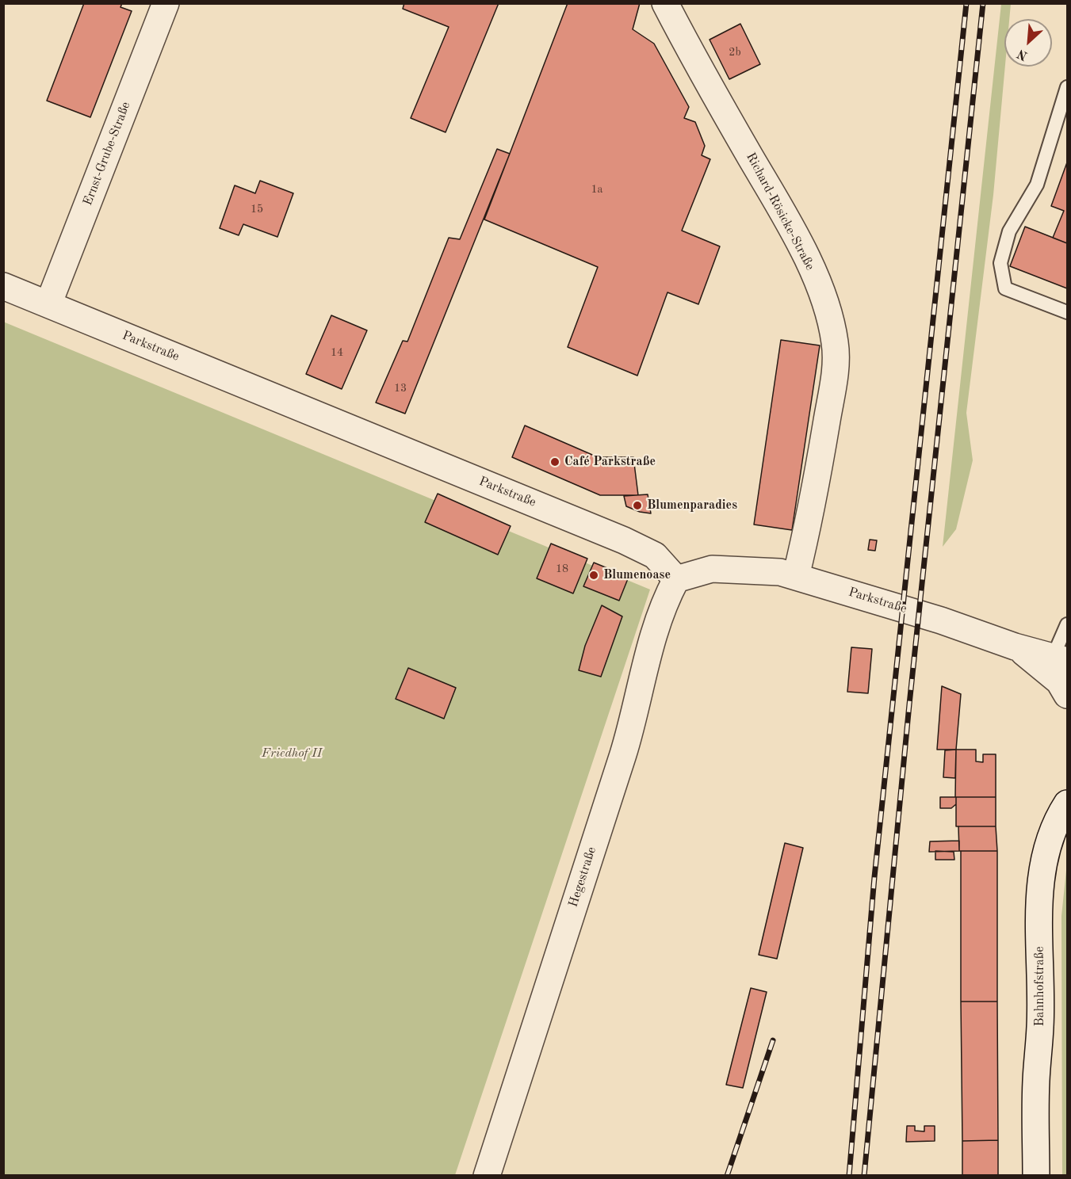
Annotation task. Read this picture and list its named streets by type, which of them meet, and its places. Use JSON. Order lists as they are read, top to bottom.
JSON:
{
  "streets": {
    "street": [
      "Ernst-Grube-Straße",
      "Richard-Rösicke-Straße",
      "Parkstraße",
      "Hegestraße",
      "Bahnhofstraße"
    ]
  },
  "crossings": [
    ["Ernst-Grube-Straße", "Parkstraße"],
    ["Richard-Rösicke-Straße", "Parkstraße"],
    ["Parkstraße", "Hegestraße"]
  ],
  "parks": ["Friedhof II"],
  "places": ["Café Parkstraße", "Blumenparadies", "Blumenoase"],
  "house_numbers": [
    "2b",
    "1a",
    "15",
    "14",
    "13",
    "18"
  ],
  "north": "bottom left"
}
